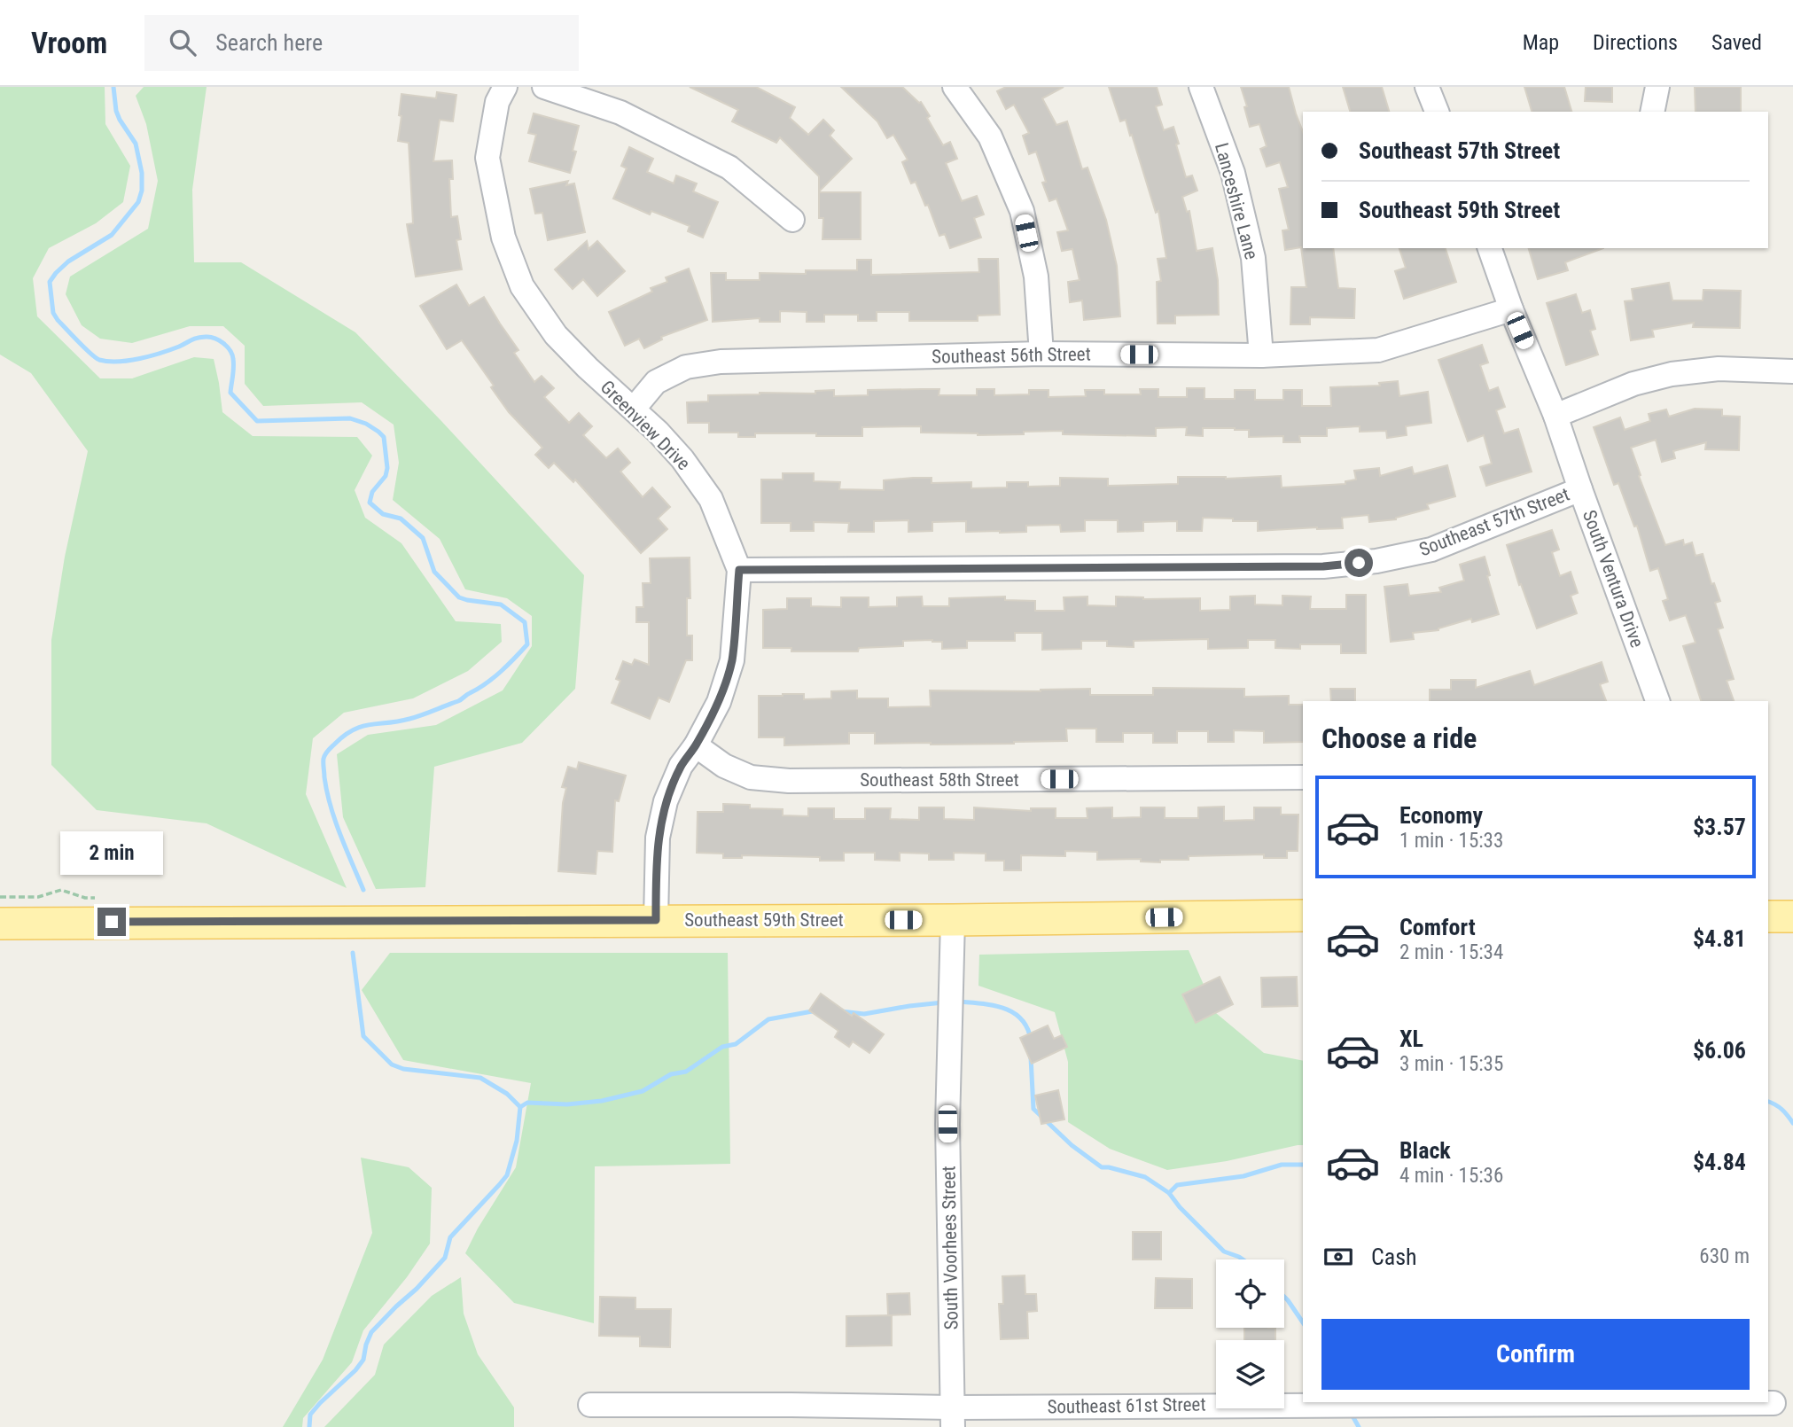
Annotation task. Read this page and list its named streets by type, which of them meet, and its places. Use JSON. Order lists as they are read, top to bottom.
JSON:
{
  "streets": {
    "main road": ["Southeast 59th Street"],
    "street": [
      "Lanceshire Lane",
      "Southeast 56th Street",
      "Greenview Drive",
      "Southeast 57th Street",
      "South Ventura Drive",
      "Southeast 58th Street",
      "South Voorhees Street",
      "Southeast 61st Street"
    ]
  },
  "crossings": [
    ["Lanceshire Lane", "Southeast 56th Street"],
    ["Southeast 56th Street", "Greenview Drive"],
    ["Southeast 56th Street", "South Ventura Drive"],
    ["Greenview Drive", "Southeast 57th Street"],
    ["Greenview Drive", "Southeast 58th Street"],
    ["Greenview Drive", "Southeast 59th Street"],
    ["Southeast 57th Street", "South Ventura Drive"],
    ["Southeast 59th Street", "South Voorhees Street"],
    ["South Voorhees Street", "Southeast 61st Street"]
  ],
  "page": {
    "header": "Vroom",
    "search": "Search here",
    "nav": ["Map", "Directions", "Saved"],
    "banner": ["Southeast 57th Street", "Southeast 59th Street"],
    "heading": "Choose a ride",
    "list": [
      {
        "name": "Economy",
        "note": "1 min · 15:33",
        "value": "$3.57"
      },
      {
        "name": "Comfort",
        "note": "2 min · 15:34",
        "value": "$4.81"
      },
      {
        "name": "XL",
        "note": "3 min · 15:35",
        "value": "$6.06"
      },
      {
        "name": "Black",
        "note": "4 min · 15:36",
        "value": "$4.84"
      }
    ],
    "bubble": "2 min",
    "pay": ["Cash", "630 m"],
    "buttons": "Confirm"
  }
}
